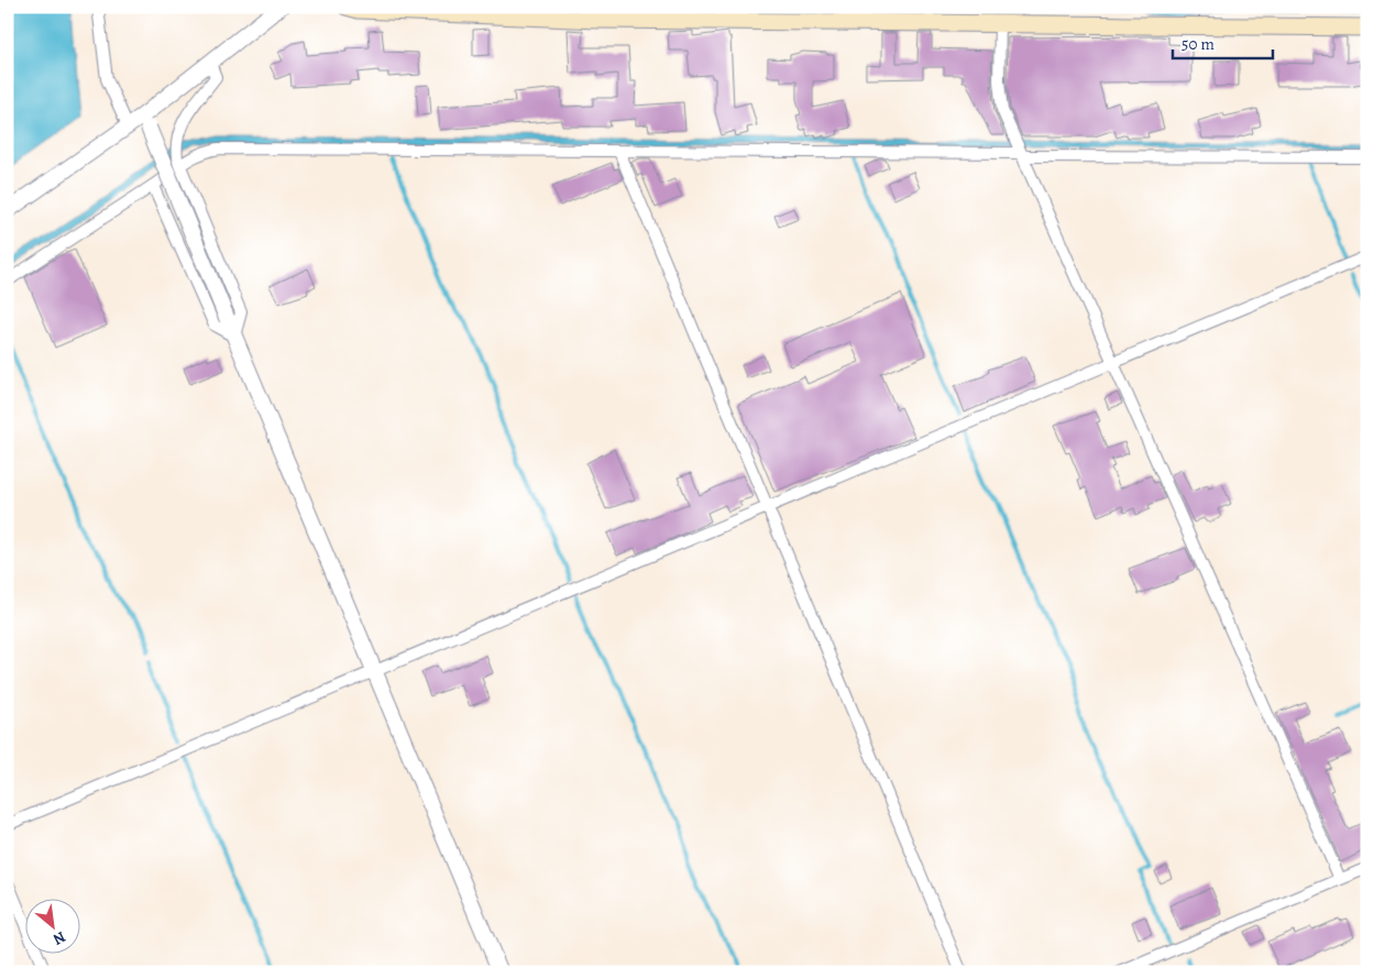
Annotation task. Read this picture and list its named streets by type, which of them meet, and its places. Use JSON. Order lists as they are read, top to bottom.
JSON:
{
  "scale_bar": "50 m",
  "north": "bottom right"
}
